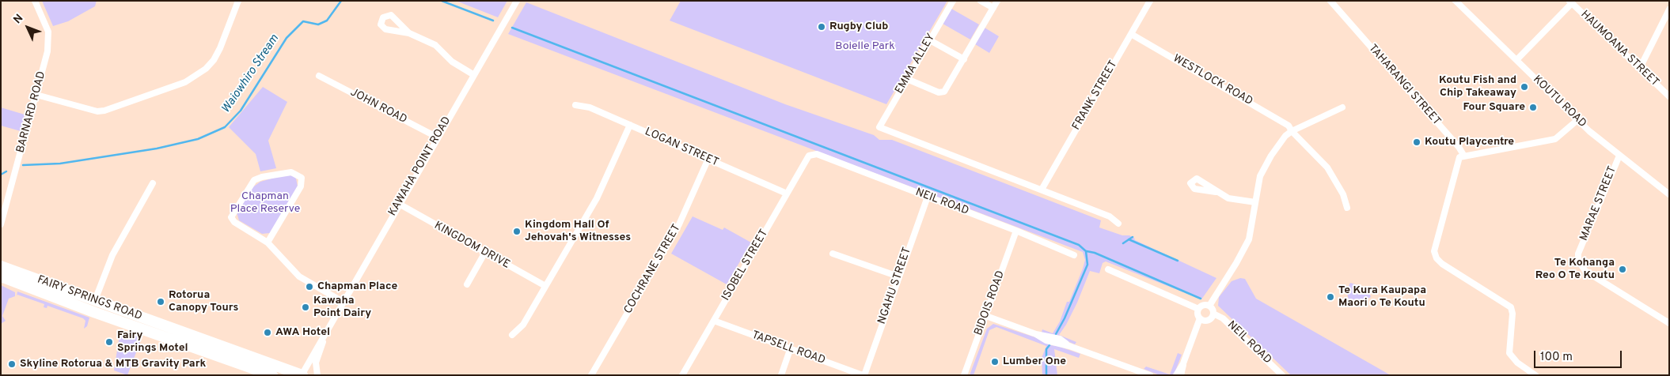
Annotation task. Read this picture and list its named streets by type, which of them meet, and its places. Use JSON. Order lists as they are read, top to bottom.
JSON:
{
  "streets": {
    "highway": ["FAIRY SPRINGS ROAD"],
    "street": [
      "HAUMOANA STREET",
      "EMMA ALLEY",
      "WESTLOCK ROAD",
      "TAHARANGI STREET",
      "FRANK STREET",
      "KOUTU ROAD",
      "JOHN ROAD",
      "BARNARD ROAD",
      "LOGAN STREET",
      "KAWAHA POINT ROAD",
      "NEIL ROAD",
      "MARAE STREET",
      "KINGDOM DRIVE",
      "ISOBEL STREET",
      "COCHRANE STREET",
      "NGAHU STREET",
      "BIDOIS ROAD",
      "TAPSELL ROAD"
    ]
  },
  "crossings": [
    ["EMMA ALLEY", "FRANK STREET"],
    ["WESTLOCK ROAD", "FRANK STREET"],
    ["KOUTU ROAD", "MARAE STREET"],
    ["JOHN ROAD", "KAWAHA POINT ROAD"],
    ["LOGAN STREET", "ISOBEL STREET"],
    ["LOGAN STREET", "COCHRANE STREET"],
    ["KAWAHA POINT ROAD", "KINGDOM DRIVE"],
    ["KAWAHA POINT ROAD", "FAIRY SPRINGS ROAD"],
    ["NEIL ROAD", "ISOBEL STREET"],
    ["NEIL ROAD", "NGAHU STREET"],
    ["NEIL ROAD", "BIDOIS ROAD"],
    ["ISOBEL STREET", "TAPSELL ROAD"],
    ["NGAHU STREET", "TAPSELL ROAD"]
  ],
  "water": ["Waiowhiro Stream"],
  "parks": ["Boielle Park", "Chapman Place Reserve"],
  "places": [
    "Rugby Club",
    "Koutu Fish and Chip Takeaway",
    "Four Square",
    "Koutu Playcentre",
    "Kingdom Hall Of Jehovah's Witnesses",
    "Te Kohanga Reo O Te Koutu",
    "Chapman Place",
    "Te Kura Kaupapa Maori o Te Koutu",
    "Rotorua Canopy Tours",
    "Kawaha Point Dairy",
    "AWA Hotel",
    "Fairy Springs Motel",
    "Lumber One",
    "Skyline Rotorua & MTB Gravity Park"
  ],
  "scale_bar": "100 m",
  "north": "top left"
}
